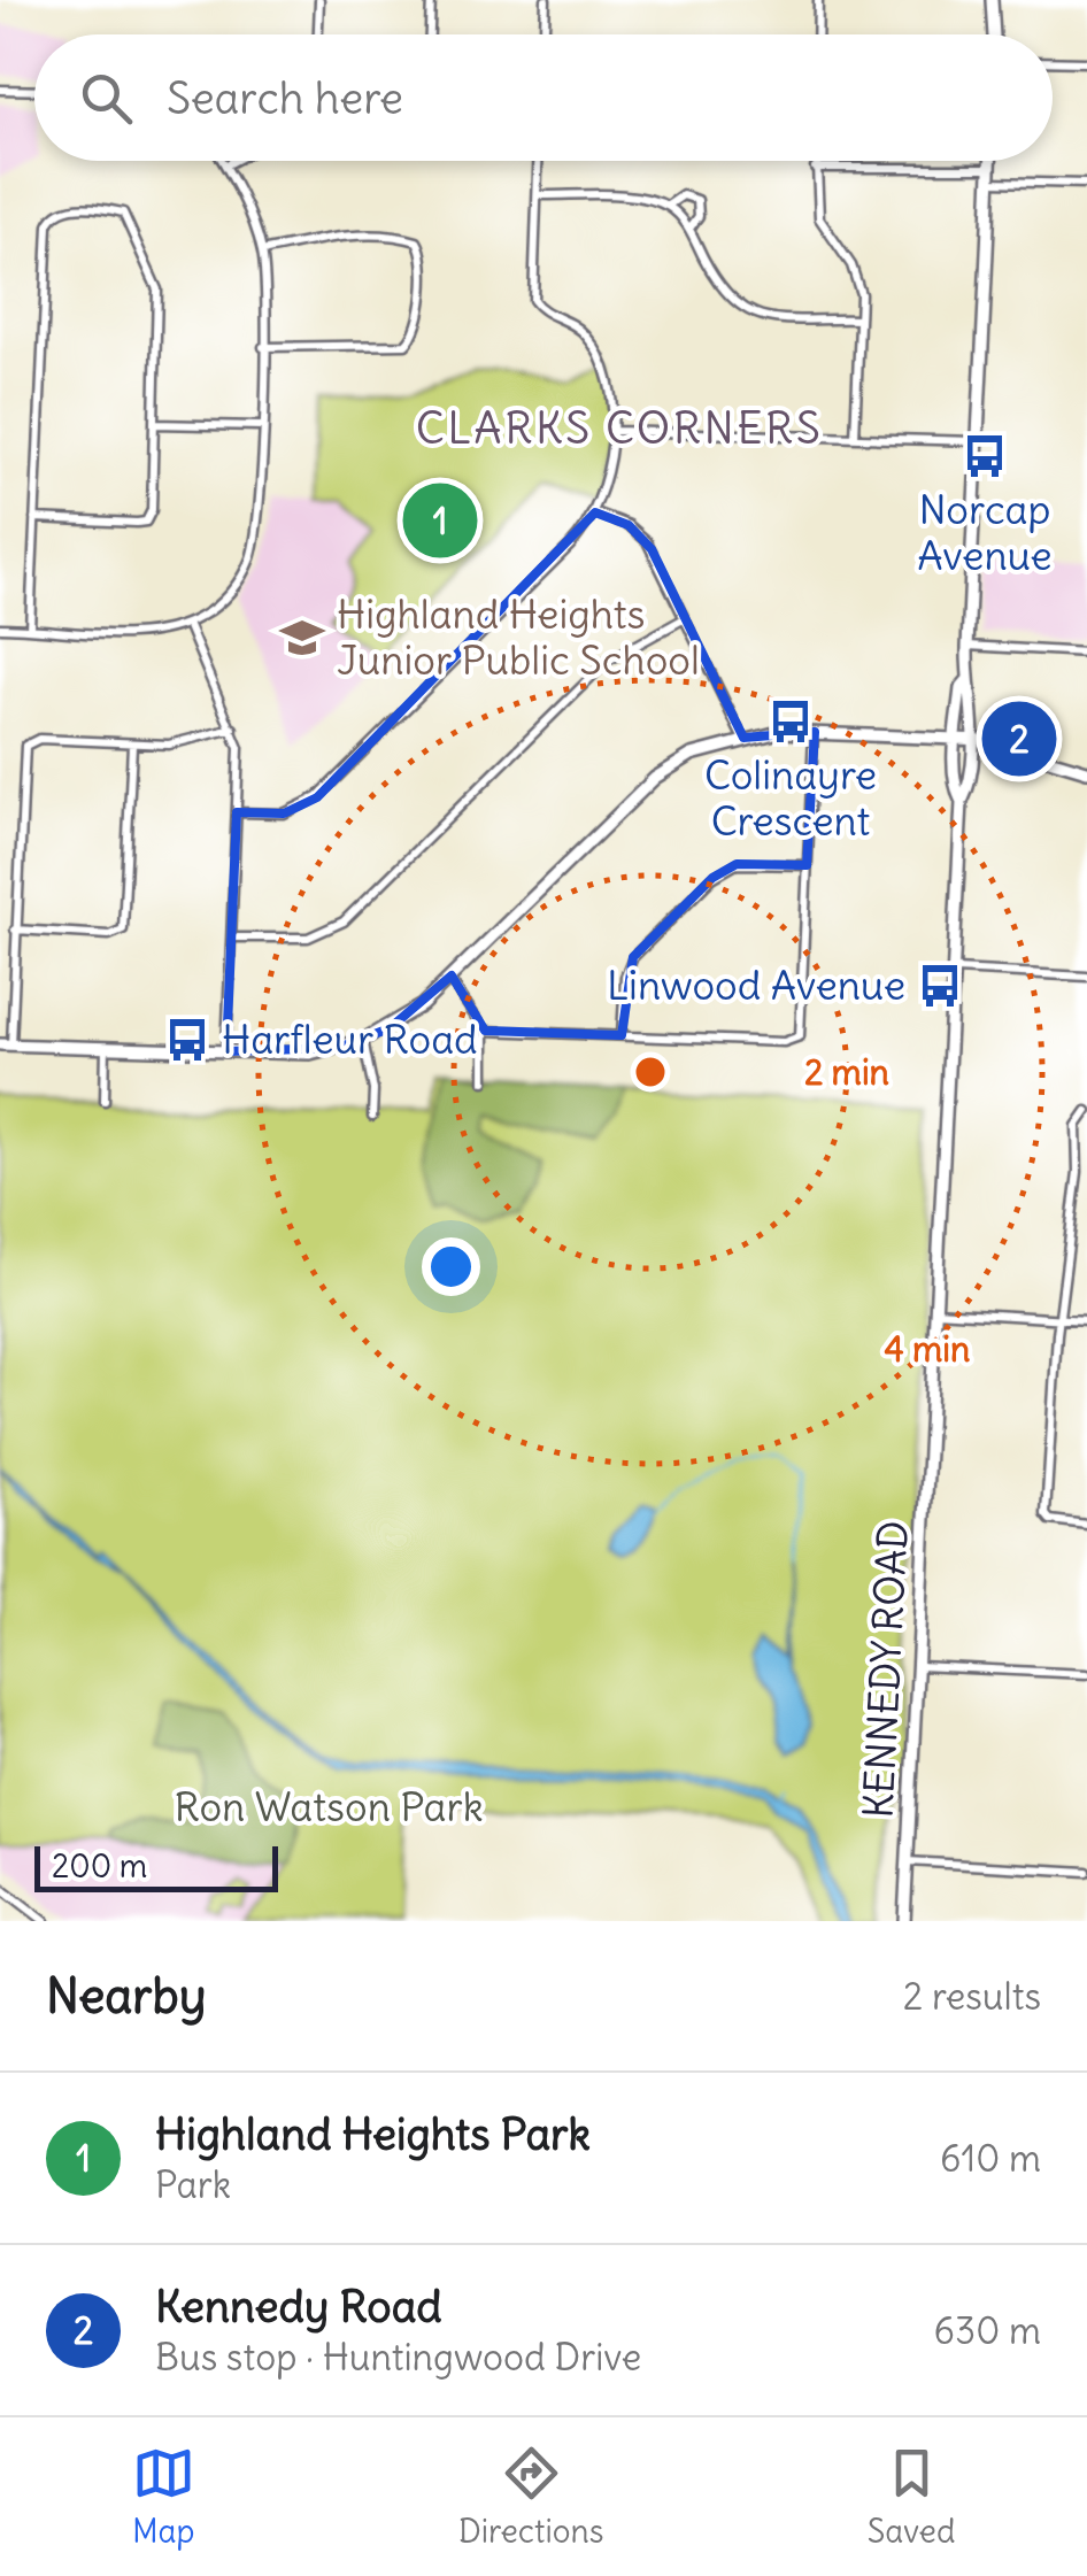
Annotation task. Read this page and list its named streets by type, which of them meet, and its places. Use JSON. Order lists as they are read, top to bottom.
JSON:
{
  "streets": {
    "main road": ["KENNEDY ROAD"]
  },
  "districts": ["CLARKS CORNERS"],
  "parks": ["Ron Watson Park"],
  "places": {
    "bus stop": [
      "Norcap Avenue",
      "Colinayre Crescent",
      "Linwood Avenue",
      "Harfleur Road"
    ],
    "school or university": ["Highland Heights Junior Public School"]
  },
  "scale_bar": "200 m",
  "page": {
    "search": "Search here",
    "pins": ["1", "2"],
    "scale": "200 m",
    "heading": ["Nearby", "2 results"],
    "list": [
      {
        "mark": "1",
        "name": "Highland Heights Park",
        "note": "Park",
        "value": "610 m"
      },
      {
        "mark": "2",
        "name": "Kennedy Road",
        "note": "Bus stop · Huntingwood Drive",
        "value": "630 m"
      }
    ],
    "nav": ["Map", "Directions", "Saved"]
  },
  "rings": ["2 min", "4 min"]
}
